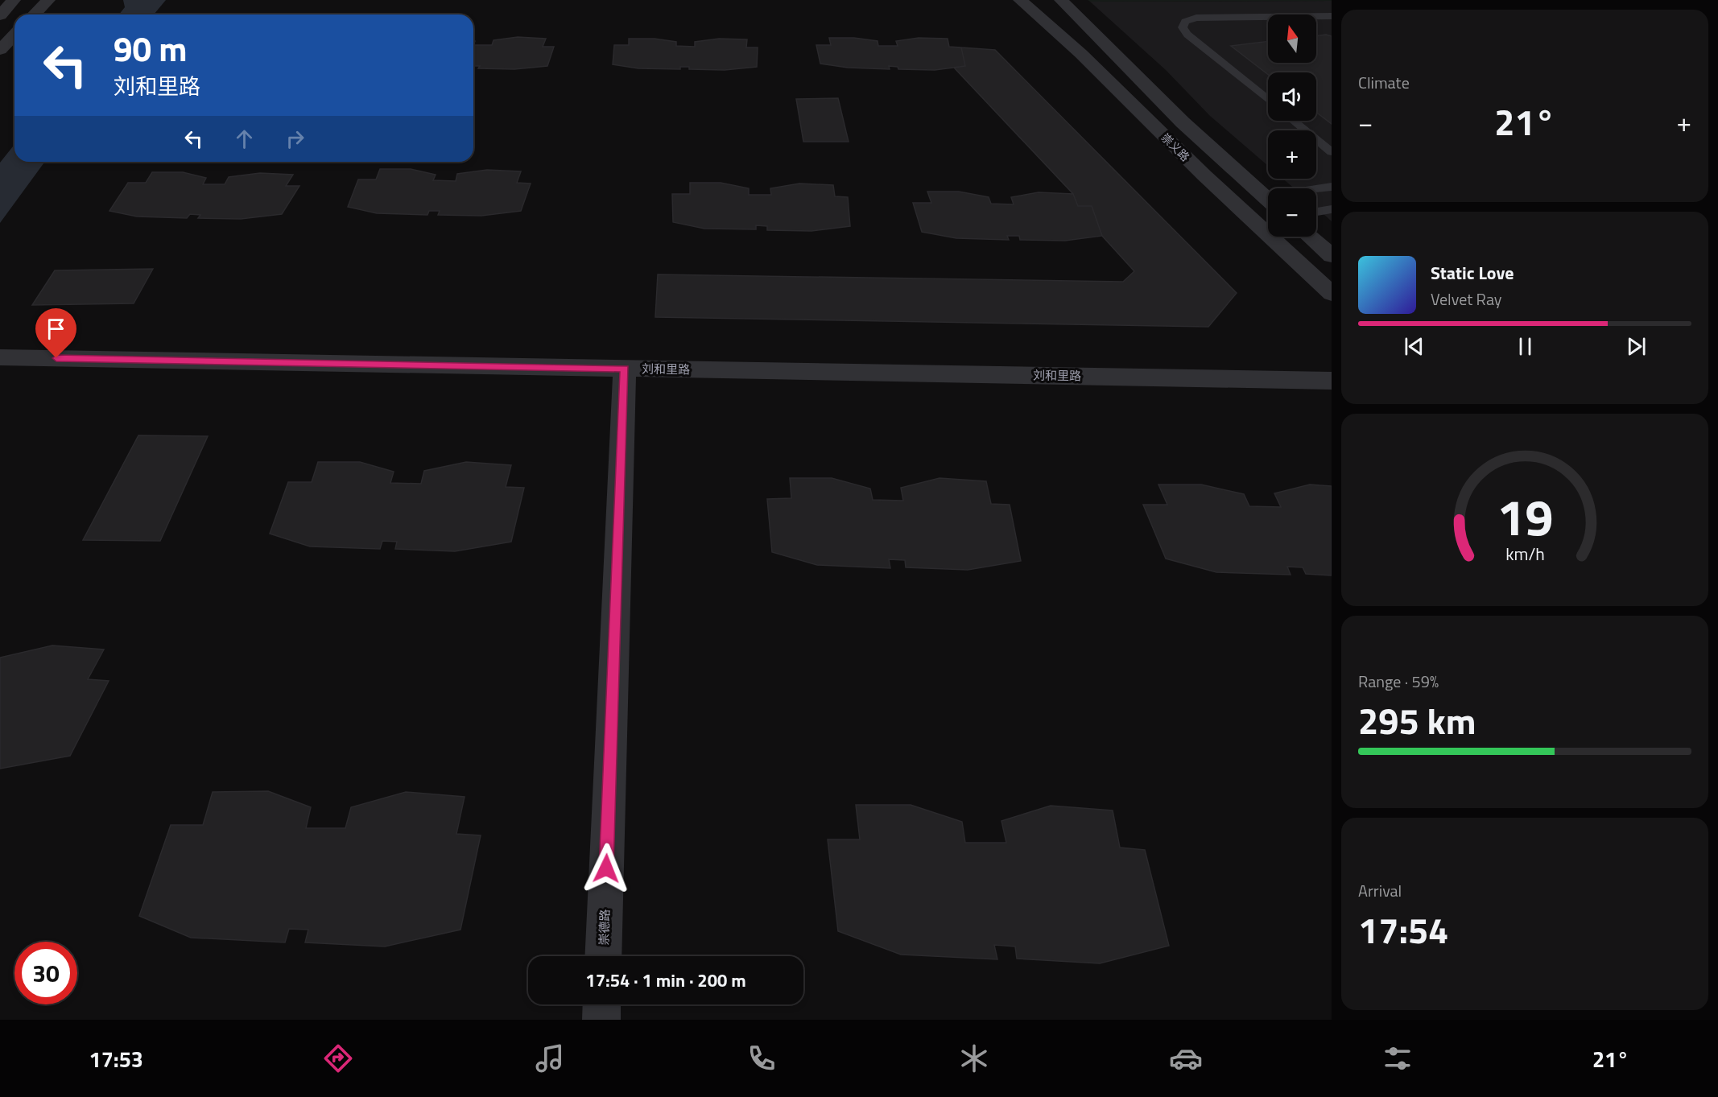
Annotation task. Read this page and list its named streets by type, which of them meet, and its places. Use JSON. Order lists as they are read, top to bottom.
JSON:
{
  "streets": {
    "street": ["崇义路", "刘和里路", "崇德路"]
  },
  "crossings": [
    ["刘和里路", "崇德路"]
  ],
  "north": "top",
  "page": {
    "tile": [
      "Climate",
      ["Range · 59%", "295 km"],
      ["Arrival", "17:54"]
    ],
    "map_buttons": ["+", "−"],
    "turn": ["90 m", "刘和里路"],
    "heat": ["−", "21°", "+"],
    "song": ["Static Love", "Velvet Ray"],
    "limit": "30",
    "trip": "17:54 · 1 min · 200 m",
    "tabs": ["17:53", "21°"],
    "gauge": ["19", "km/h"]
  }
}
